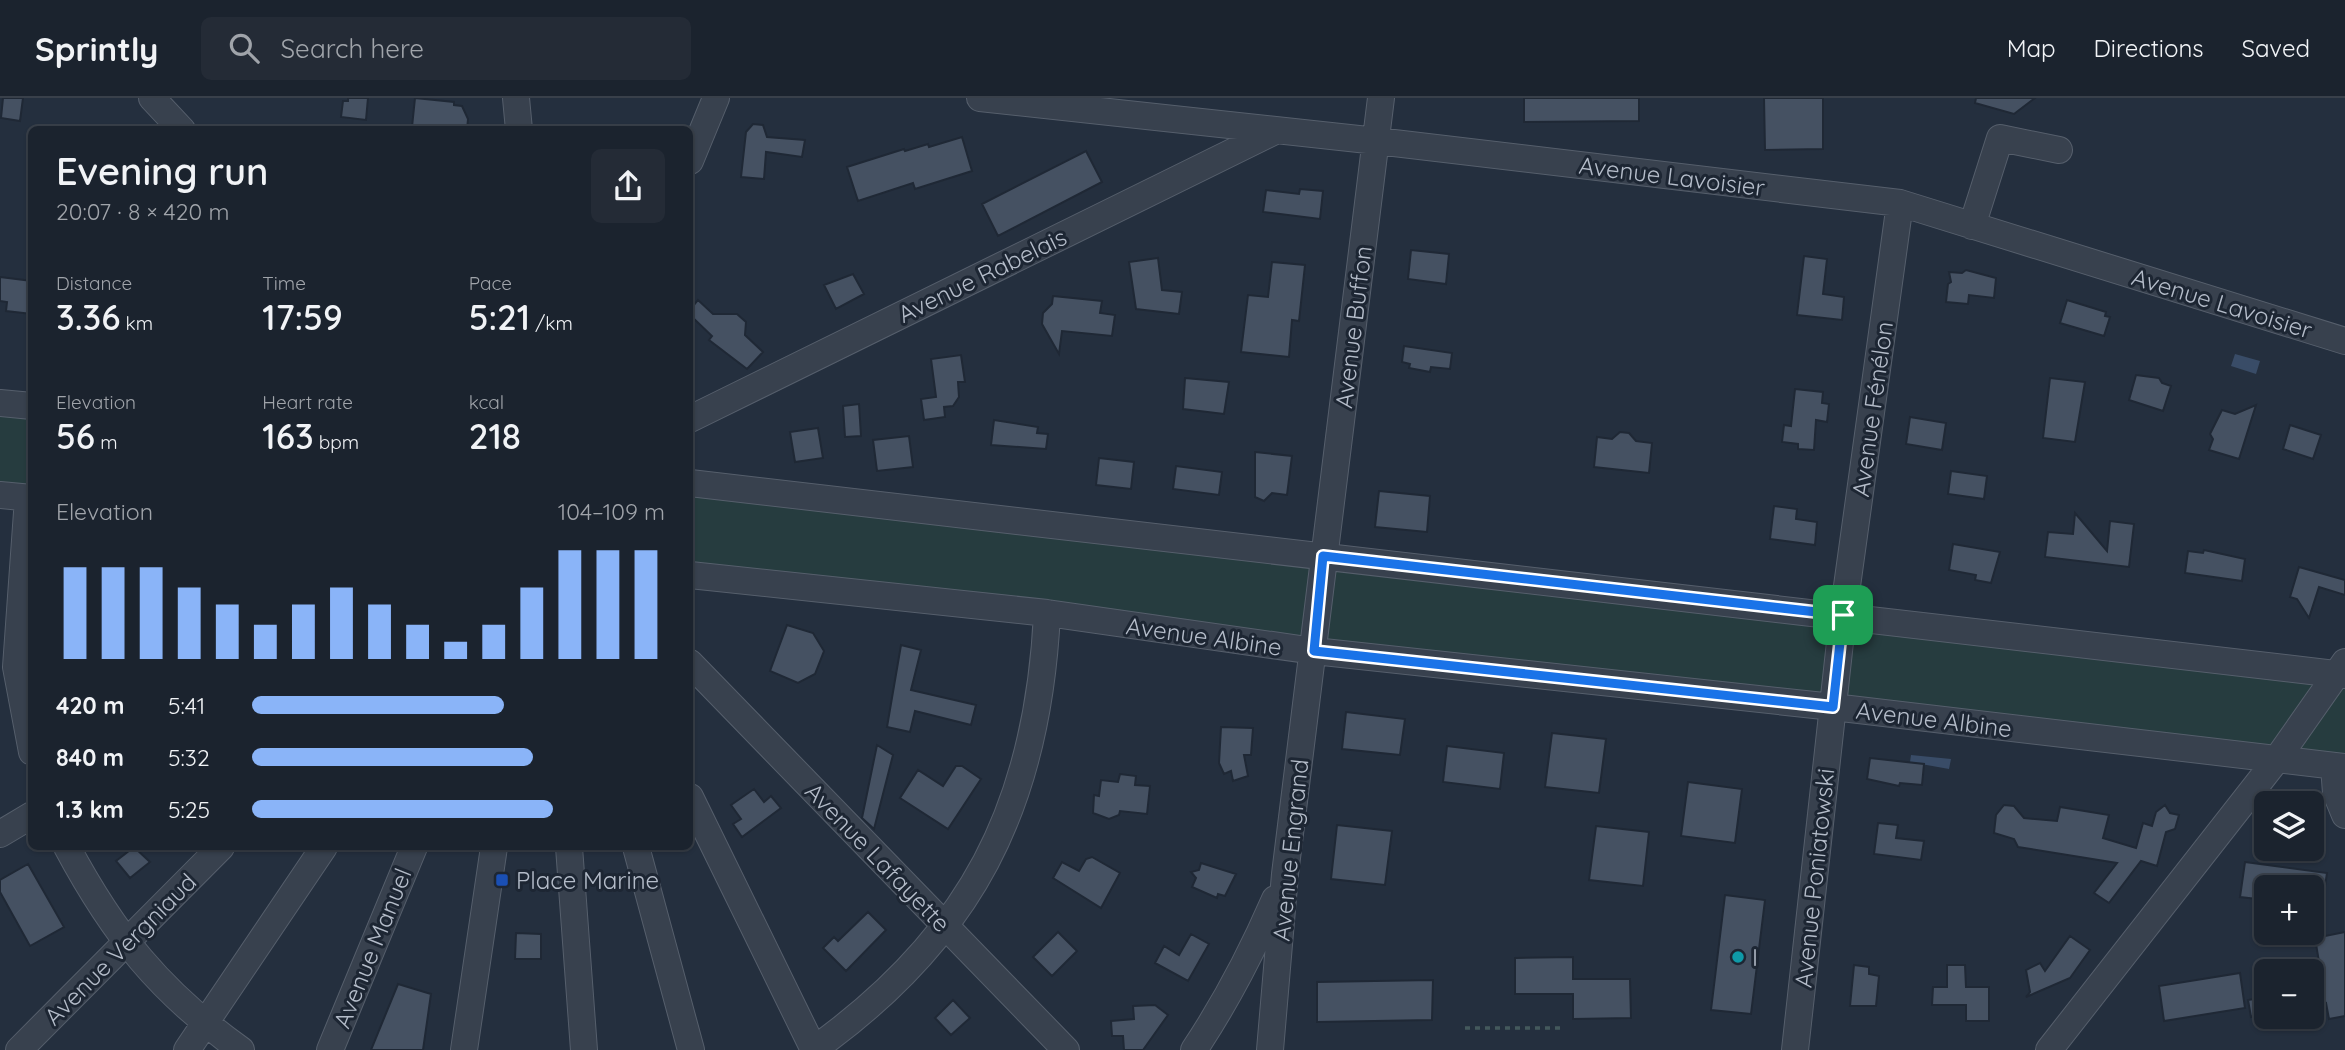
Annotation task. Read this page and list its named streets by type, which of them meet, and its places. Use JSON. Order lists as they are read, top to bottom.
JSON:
{
  "streets": {
    "street": [
      "Avenue Lavoisier",
      "Avenue Rabelais",
      "Avenue Buffon",
      "Avenue Fénélon",
      "Avenue Albine",
      "Avenue Engrand",
      "Avenue Lafayette",
      "Avenue Poniatowski",
      "Avenue Manuel",
      "Avenue Vergniaud"
    ]
  },
  "crossings": [
    ["Avenue Lavoisier", "Avenue Rabelais"],
    ["Avenue Lavoisier", "Avenue Buffon"],
    ["Avenue Lavoisier", "Avenue Fénélon"],
    ["Avenue Buffon", "Avenue Albine"],
    ["Avenue Buffon", "Avenue Engrand"],
    ["Avenue Fénélon", "Avenue Albine"],
    ["Avenue Fénélon", "Avenue Poniatowski"],
    ["Avenue Albine", "Avenue Engrand"],
    ["Avenue Albine", "Avenue Poniatowski"]
  ],
  "places": {
    "transit": ["Place Marine"],
    "other": ["I"]
  },
  "page": {
    "header": "Sprintly",
    "search": "Search here",
    "nav": ["Map", "Directions", "Saved"],
    "heading": ["Evening run", "20:07 · 8 × 420 m"],
    "stats": [
      ["Distance", "3.36 km"],
      ["Time", "17:59"],
      ["Pace", "5:21 /km"],
      ["Elevation", "56 m"],
      ["Heart rate", "163 bpm"],
      ["kcal", "218"]
    ],
    "chart": ["Elevation", "104–109 m"],
    "list": [
      {
        "name": "420 m",
        "note": "5:41"
      },
      {
        "name": "840 m",
        "note": "5:32"
      },
      {
        "name": "1.3 km",
        "note": "5:25"
      }
    ],
    "map_buttons": ["+", "−"]
  }
}
